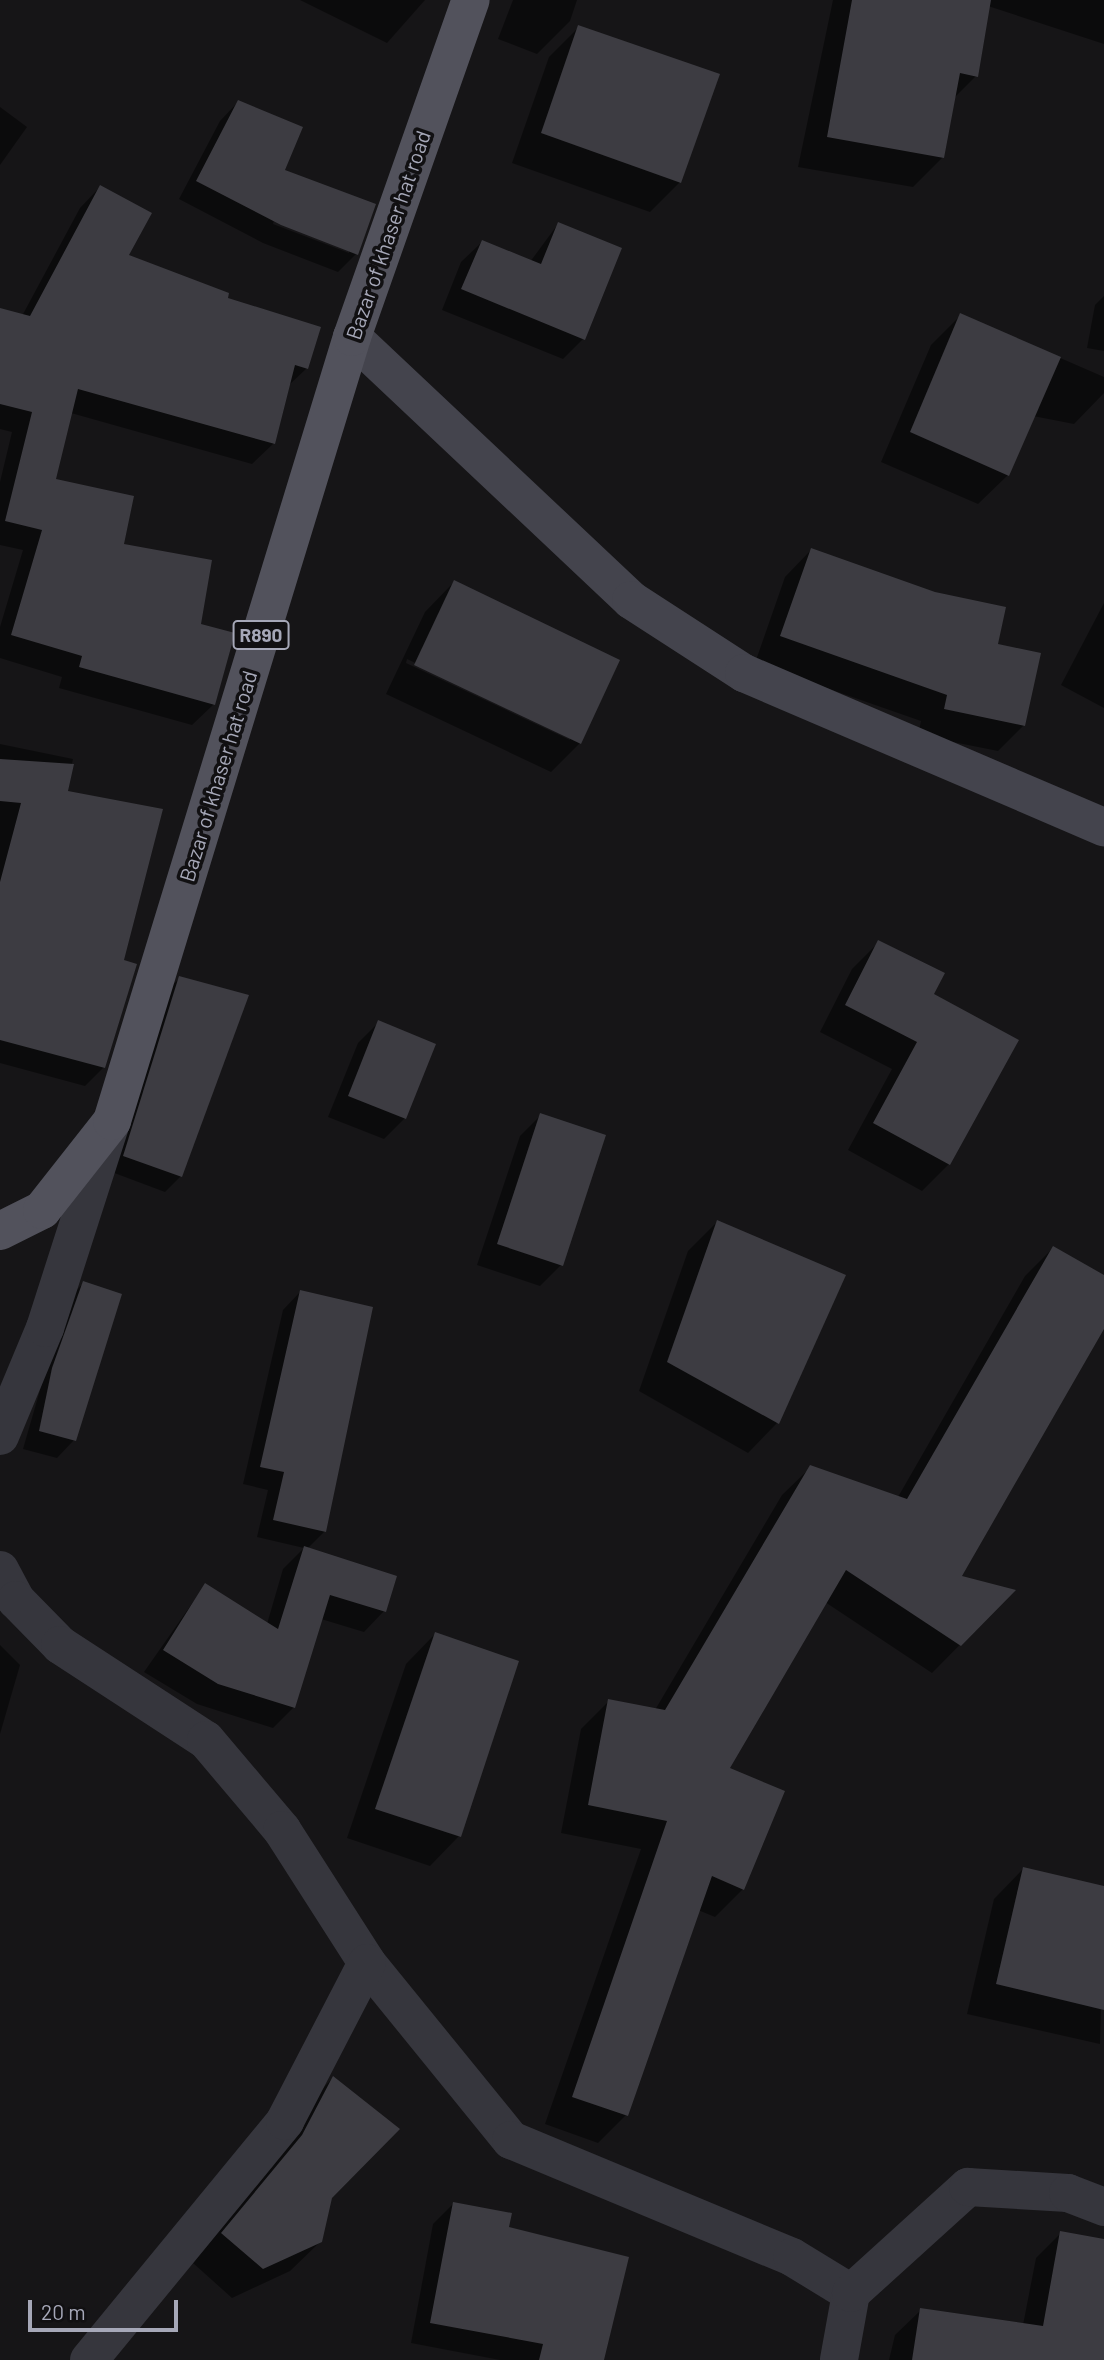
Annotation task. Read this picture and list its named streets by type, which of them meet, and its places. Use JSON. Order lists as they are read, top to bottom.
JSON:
{
  "streets": {
    "main road": ["Bazar of khaser hat road", "R890"]
  },
  "scale_bar": "20 m"
}
